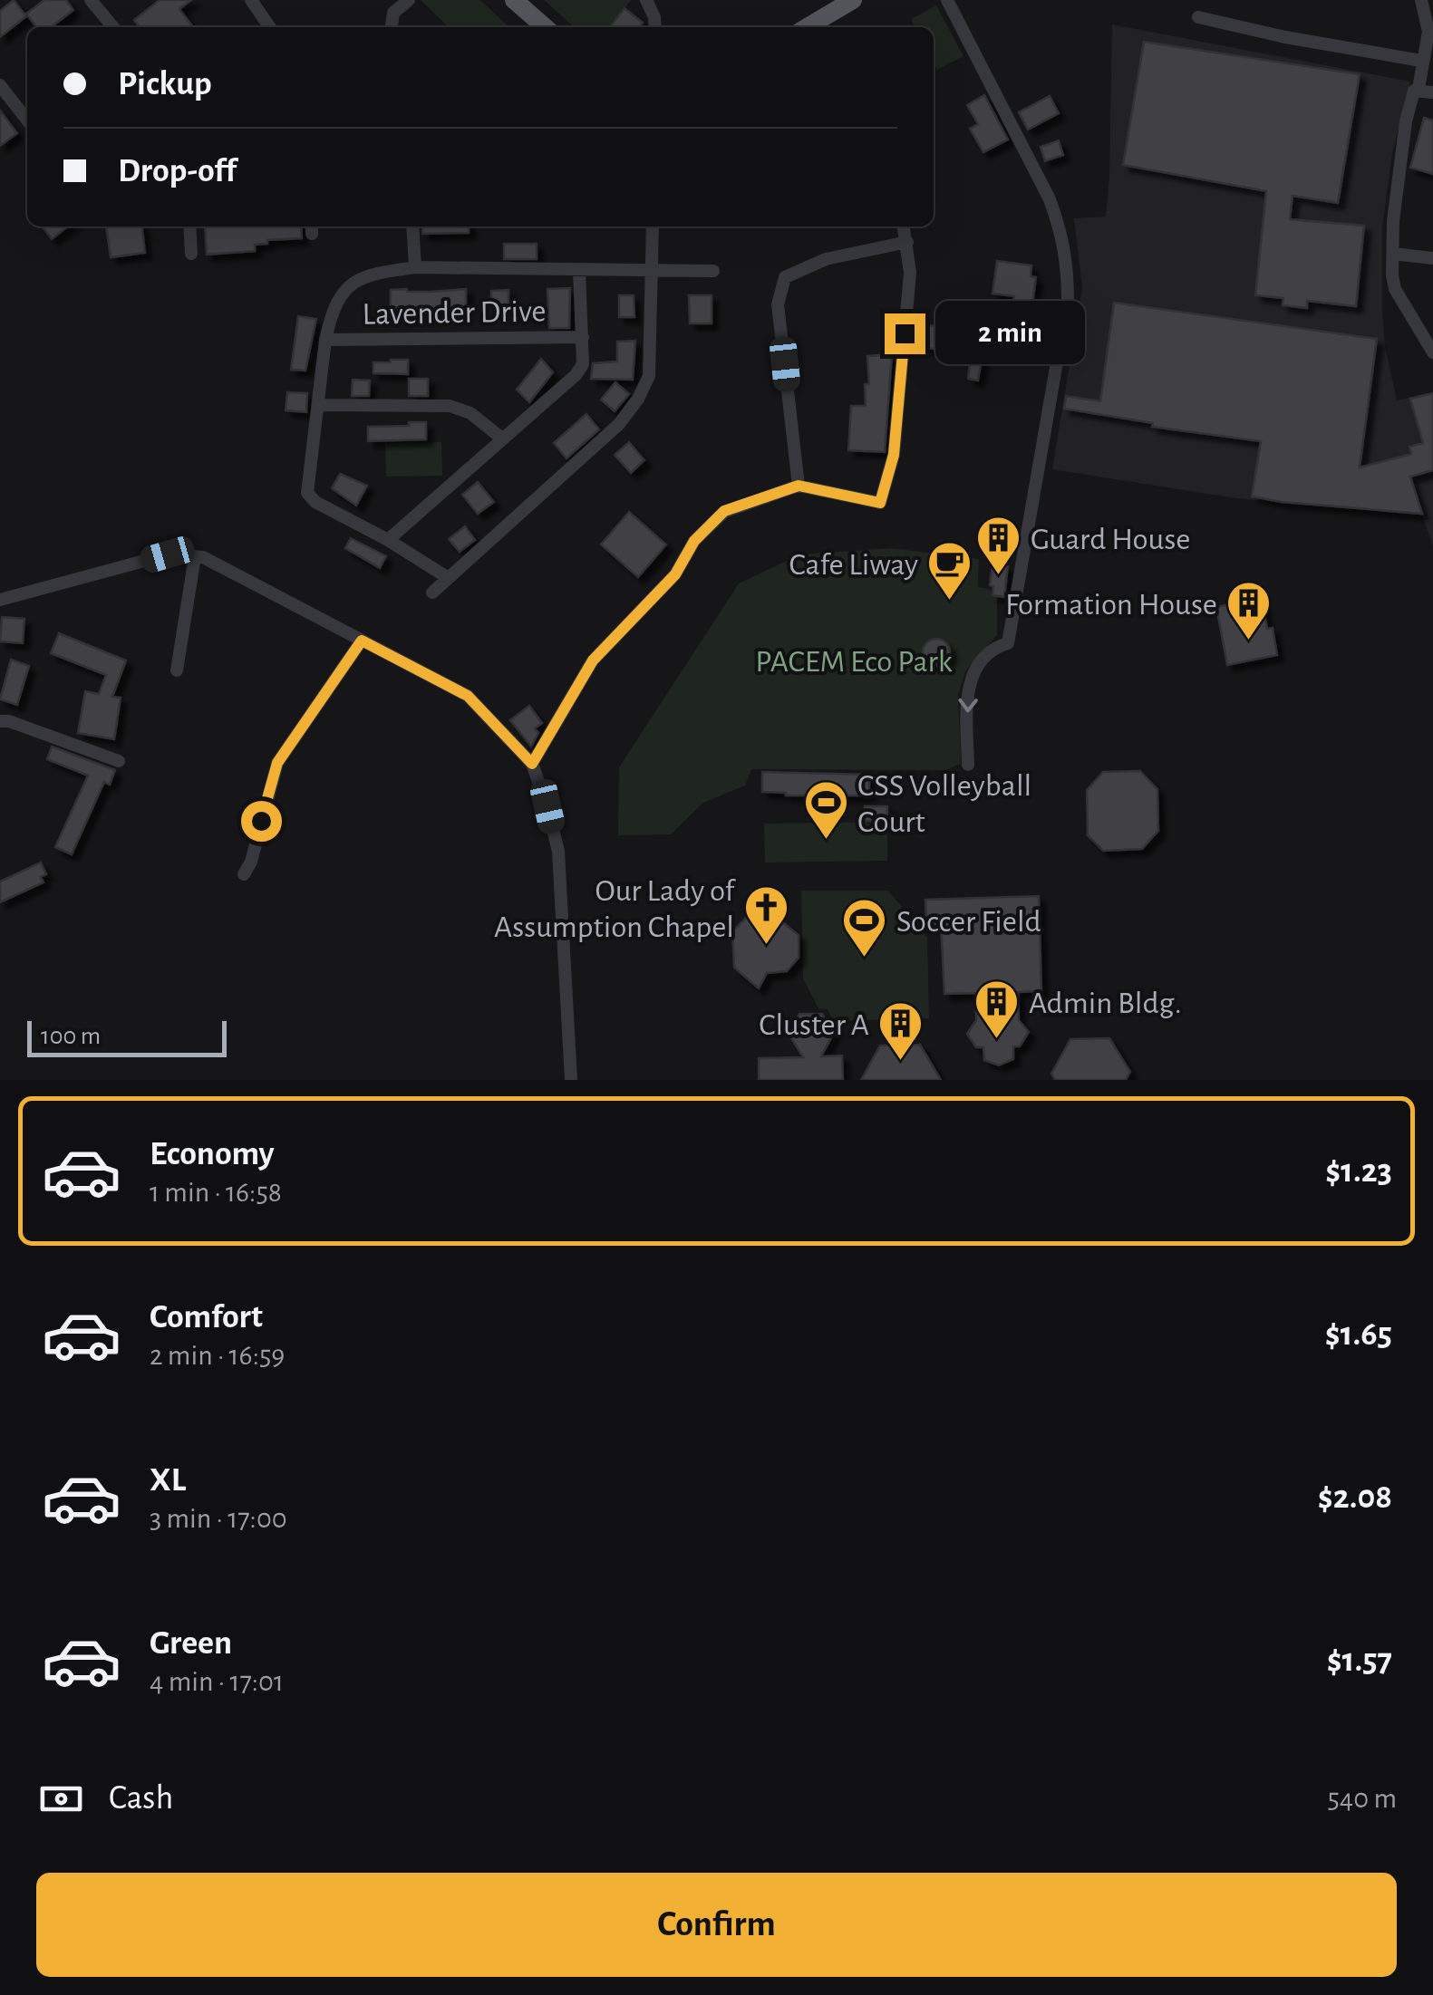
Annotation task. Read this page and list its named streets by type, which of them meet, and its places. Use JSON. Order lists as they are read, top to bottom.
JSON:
{
  "streets": {
    "street": ["Lavender Drive"]
  },
  "parks": ["PACEM Eco Park"],
  "places": {
    "building": [
      "Guard House",
      "Formation House",
      "Admin Bldg.",
      "Cluster A"
    ],
    "cafe": ["Cafe Liway"],
    "sports": ["CSS Volleyball Court", "Soccer Field"],
    "church": ["Our Lady of Assumption Chapel"]
  },
  "scale_bar": "100 m",
  "page": {
    "banner": ["Pickup", "Drop-off"],
    "bubble": "2 min",
    "scale": "100 m",
    "list": [
      {
        "name": "Economy",
        "note": "1 min · 16:58",
        "value": "$1.23"
      },
      {
        "name": "Comfort",
        "note": "2 min · 16:59",
        "value": "$1.65"
      },
      {
        "name": "XL",
        "note": "3 min · 17:00",
        "value": "$2.08"
      },
      {
        "name": "Green",
        "note": "4 min · 17:01",
        "value": "$1.57"
      }
    ],
    "pay": ["Cash", "540 m"],
    "buttons": "Confirm"
  }
}
